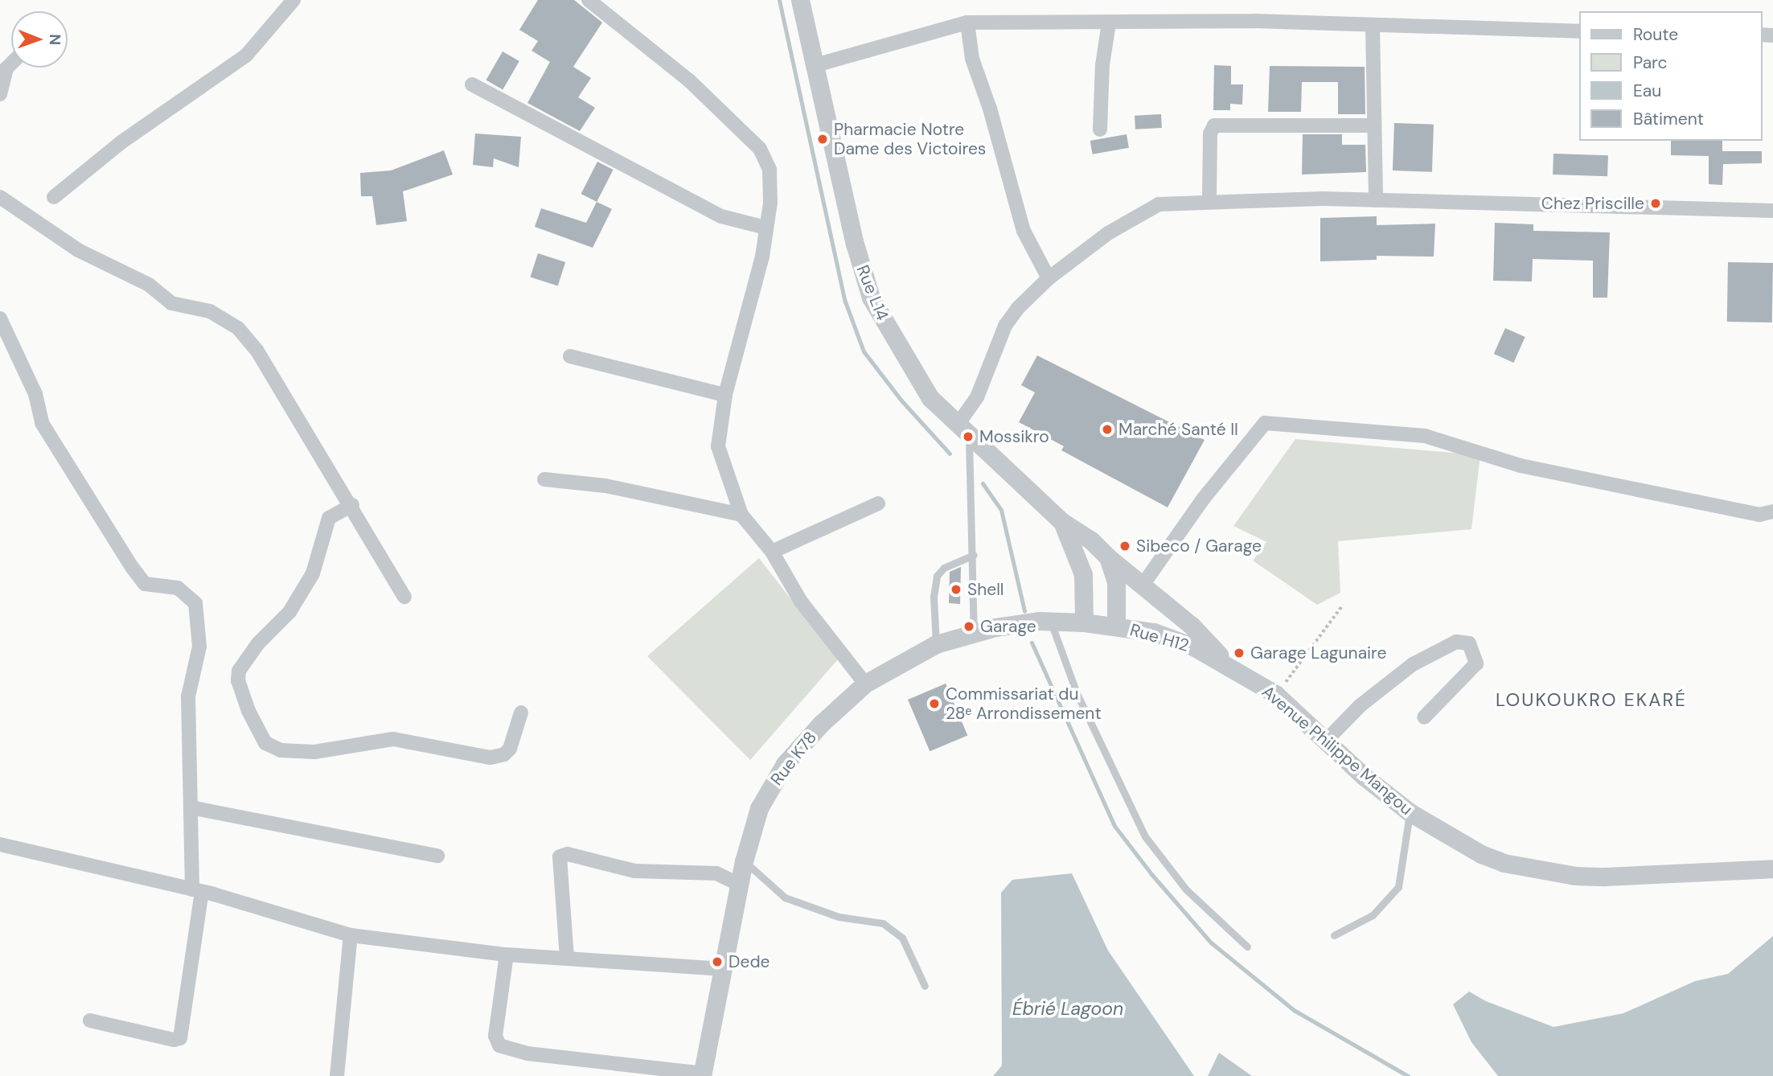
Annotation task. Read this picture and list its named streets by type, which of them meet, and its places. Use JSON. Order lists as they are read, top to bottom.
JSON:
{
  "streets": {
    "street": [
      "Rue L14",
      "Rue H12",
      "Avenue Philippe Mangou",
      "Rue K78"
    ]
  },
  "crossings": [
    ["Rue L14", "Rue H12"],
    ["Rue L14", "Avenue Philippe Mangou"],
    ["Rue L14", "Rue K78"],
    ["Rue H12", "Avenue Philippe Mangou"],
    ["Rue H12", "Rue K78"]
  ],
  "districts": ["LOUKOUKRO EKARÉ"],
  "water": ["Ébrié Lagoon"],
  "places": [
    "Pharmacie Notre Dame des Victoires",
    "Chez Priscille",
    "Marché Santé II",
    "Mossikro",
    "Sibeco / Garage",
    "Shell",
    "Garage",
    "Garage Lagunaire",
    "Commissariat du 28ᵉ Arrondissement",
    "Dede"
  ],
  "legend": [
    "Route",
    "Parc",
    "Eau",
    "Bâtiment"
  ],
  "north": "right"
}
